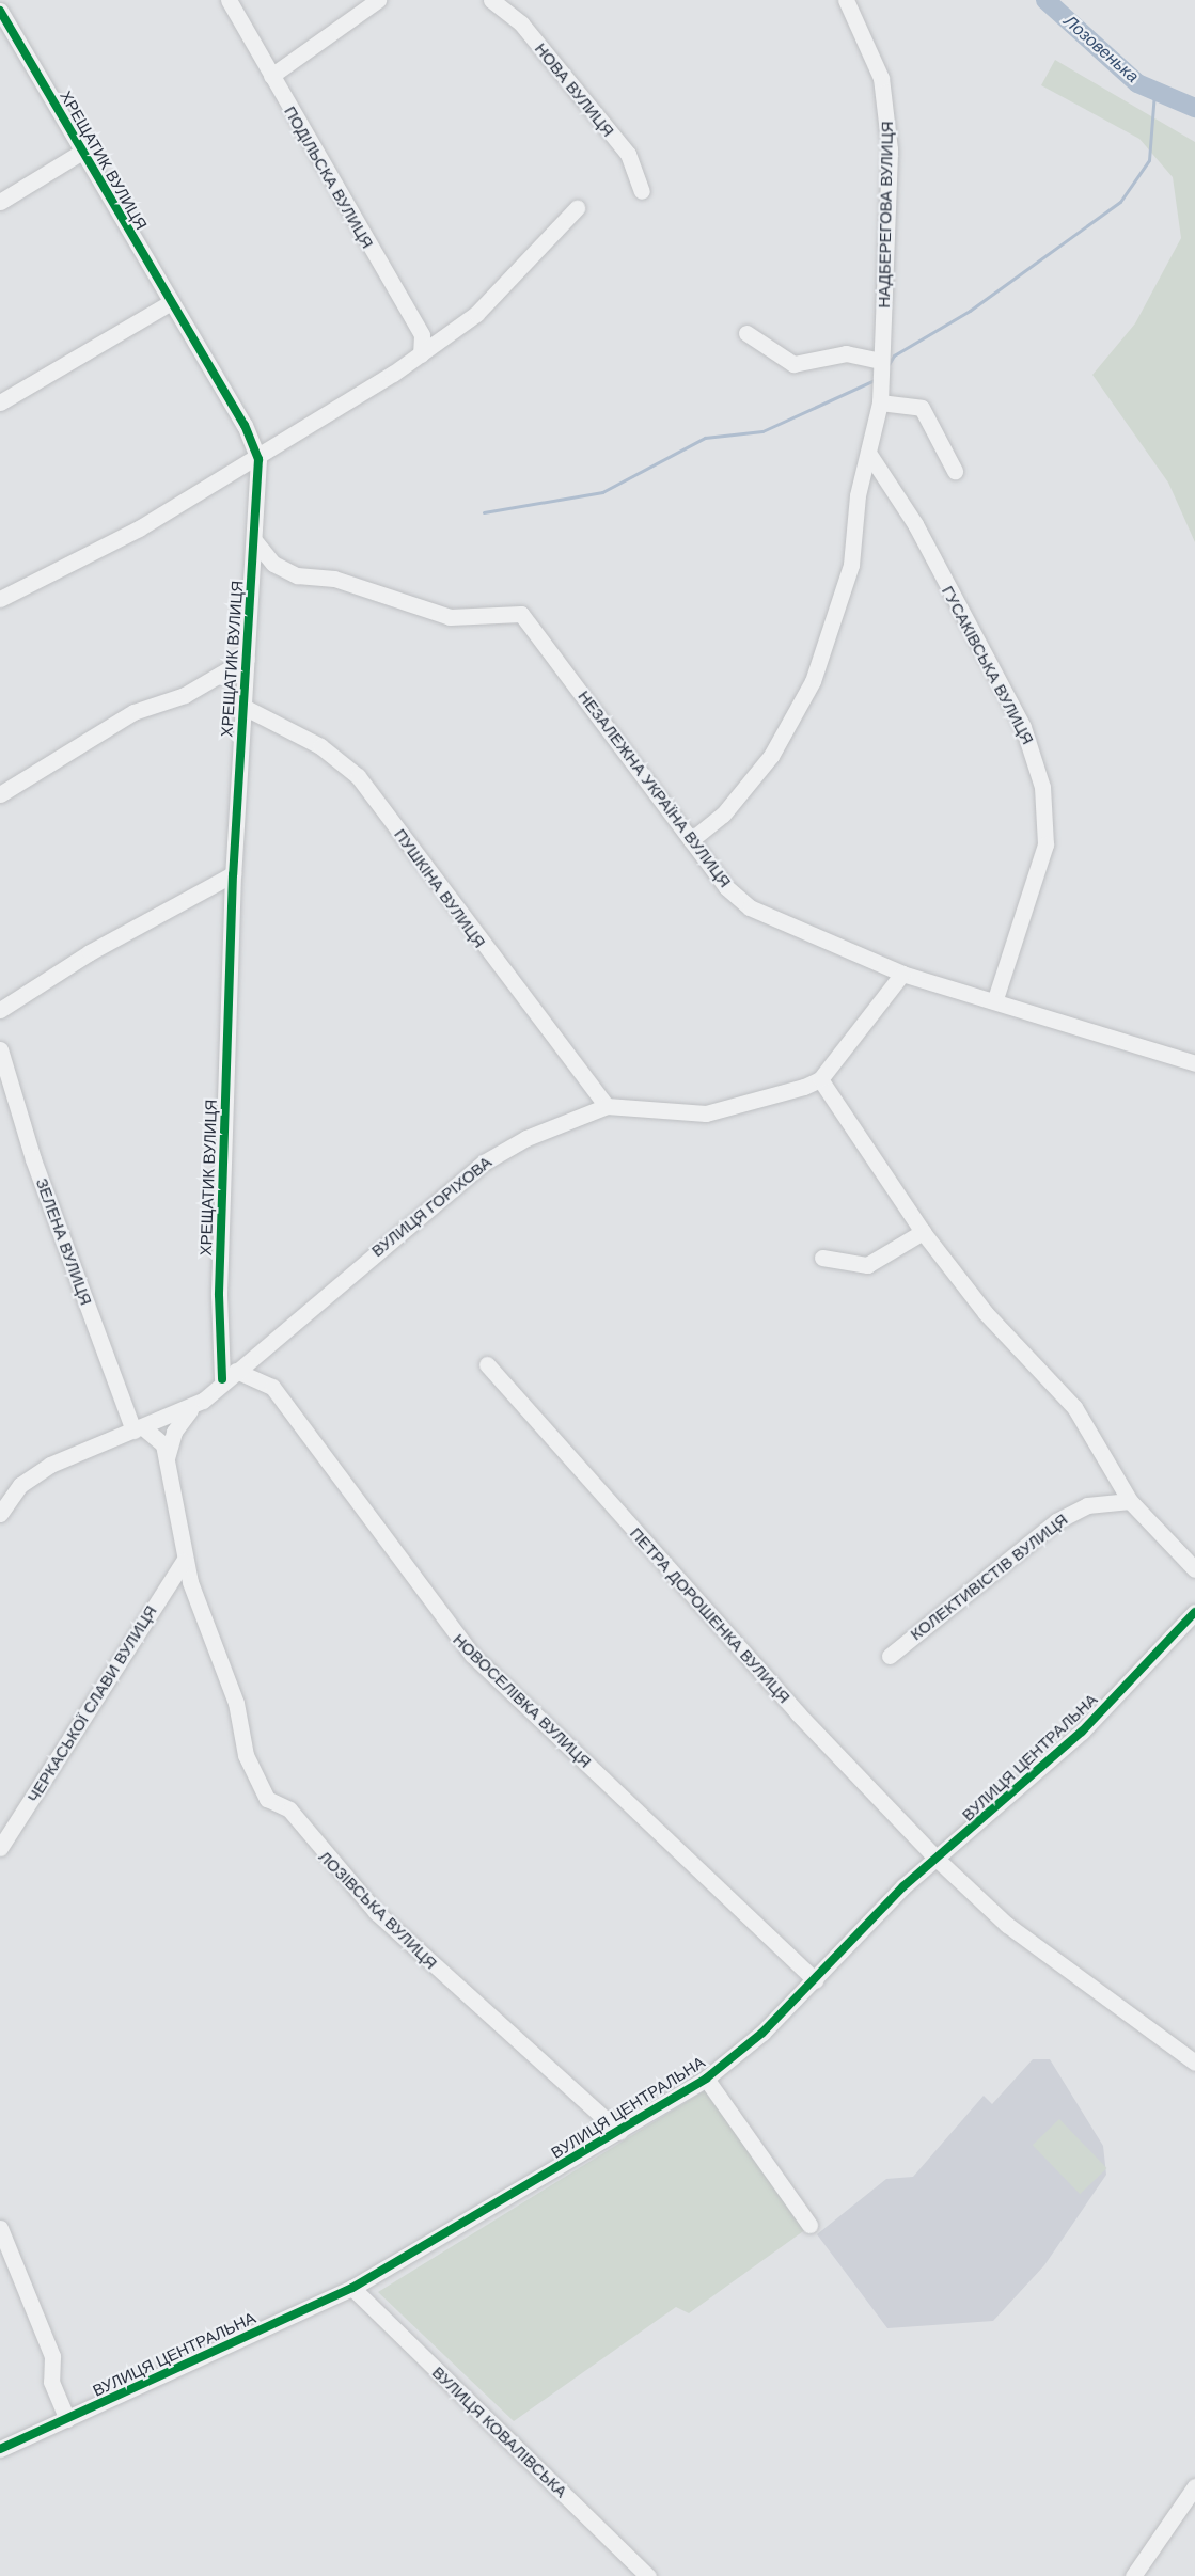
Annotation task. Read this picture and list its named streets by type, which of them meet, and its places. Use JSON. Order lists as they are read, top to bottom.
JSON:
{
  "streets": {
    "street": [
      "НОВА ВУЛИЦЯ",
      "ХРЕЩАТИК ВУЛИЦЯ",
      "ПОДІЛЬСКА ВУЛИЦЯ",
      "НАДБЕРЕГОВА ВУЛИЦЯ",
      "ГУСАКІВСЬКА ВУЛИЦЯ",
      "НЕЗАЛЕЖНА УКРАЇНА ВУЛИЦЯ",
      "ПУШКІНА ВУЛИЦЯ",
      "ВУЛИЦЯ ГОРІХОВА",
      "ЗЕЛЕНА ВУЛИЦЯ",
      "КОЛЕКТИВІСТІВ ВУЛИЦЯ",
      "ПЕТРА ДОРОШЕНКА ВУЛИЦЯ",
      "НОВОСЕЛІВКА ВУЛИЦЯ",
      "ЧЕРКАСЬКОЇ СЛАВИ ВУЛИЦЯ",
      "ВУЛИЦЯ ЦЕНТРАЛЬНА",
      "ЛОЗІВСЬКА ВУЛИЦЯ",
      "ВУЛИЦЯ КОВАЛІВСЬКА"
    ]
  },
  "crossings": [
    ["ХРЕЩАТИК ВУЛИЦЯ", "НЕЗАЛЕЖНА УКРАЇНА ВУЛИЦЯ"],
    ["ХРЕЩАТИК ВУЛИЦЯ", "ПУШКІНА ВУЛИЦЯ"],
    ["ХРЕЩАТИК ВУЛИЦЯ", "ВУЛИЦЯ ГОРІХОВА"],
    ["ХРЕЩАТИК ВУЛИЦЯ", "НОВОСЕЛІВКА ВУЛИЦЯ"],
    ["НАДБЕРЕГОВА ВУЛИЦЯ", "ГУСАКІВСЬКА ВУЛИЦЯ"],
    ["НАДБЕРЕГОВА ВУЛИЦЯ", "НЕЗАЛЕЖНА УКРАЇНА ВУЛИЦЯ"],
    ["ГУСАКІВСЬКА ВУЛИЦЯ", "НЕЗАЛЕЖНА УКРАЇНА ВУЛИЦЯ"],
    ["ПУШКІНА ВУЛИЦЯ", "ВУЛИЦЯ ГОРІХОВА"],
    ["ВУЛИЦЯ ГОРІХОВА", "ЗЕЛЕНА ВУЛИЦЯ"],
    ["ВУЛИЦЯ ГОРІХОВА", "НОВОСЕЛІВКА ВУЛИЦЯ"],
    ["ВУЛИЦЯ ГОРІХОВА", "ЛОЗІВСЬКА ВУЛИЦЯ"],
    ["ЗЕЛЕНА ВУЛИЦЯ", "ЛОЗІВСЬКА ВУЛИЦЯ"],
    ["ПЕТРА ДОРОШЕНКА ВУЛИЦЯ", "ВУЛИЦЯ ЦЕНТРАЛЬНА"],
    ["НОВОСЕЛІВКА ВУЛИЦЯ", "ВУЛИЦЯ ЦЕНТРАЛЬНА"],
    ["ЧЕРКАСЬКОЇ СЛАВИ ВУЛИЦЯ", "ЛОЗІВСЬКА ВУЛИЦЯ"],
    ["ВУЛИЦЯ ЦЕНТРАЛЬНА", "ЛОЗІВСЬКА ВУЛИЦЯ"],
    ["ВУЛИЦЯ ЦЕНТРАЛЬНА", "ВУЛИЦЯ КОВАЛІВСЬКА"]
  ],
  "water": ["Лозовенька"]
}
